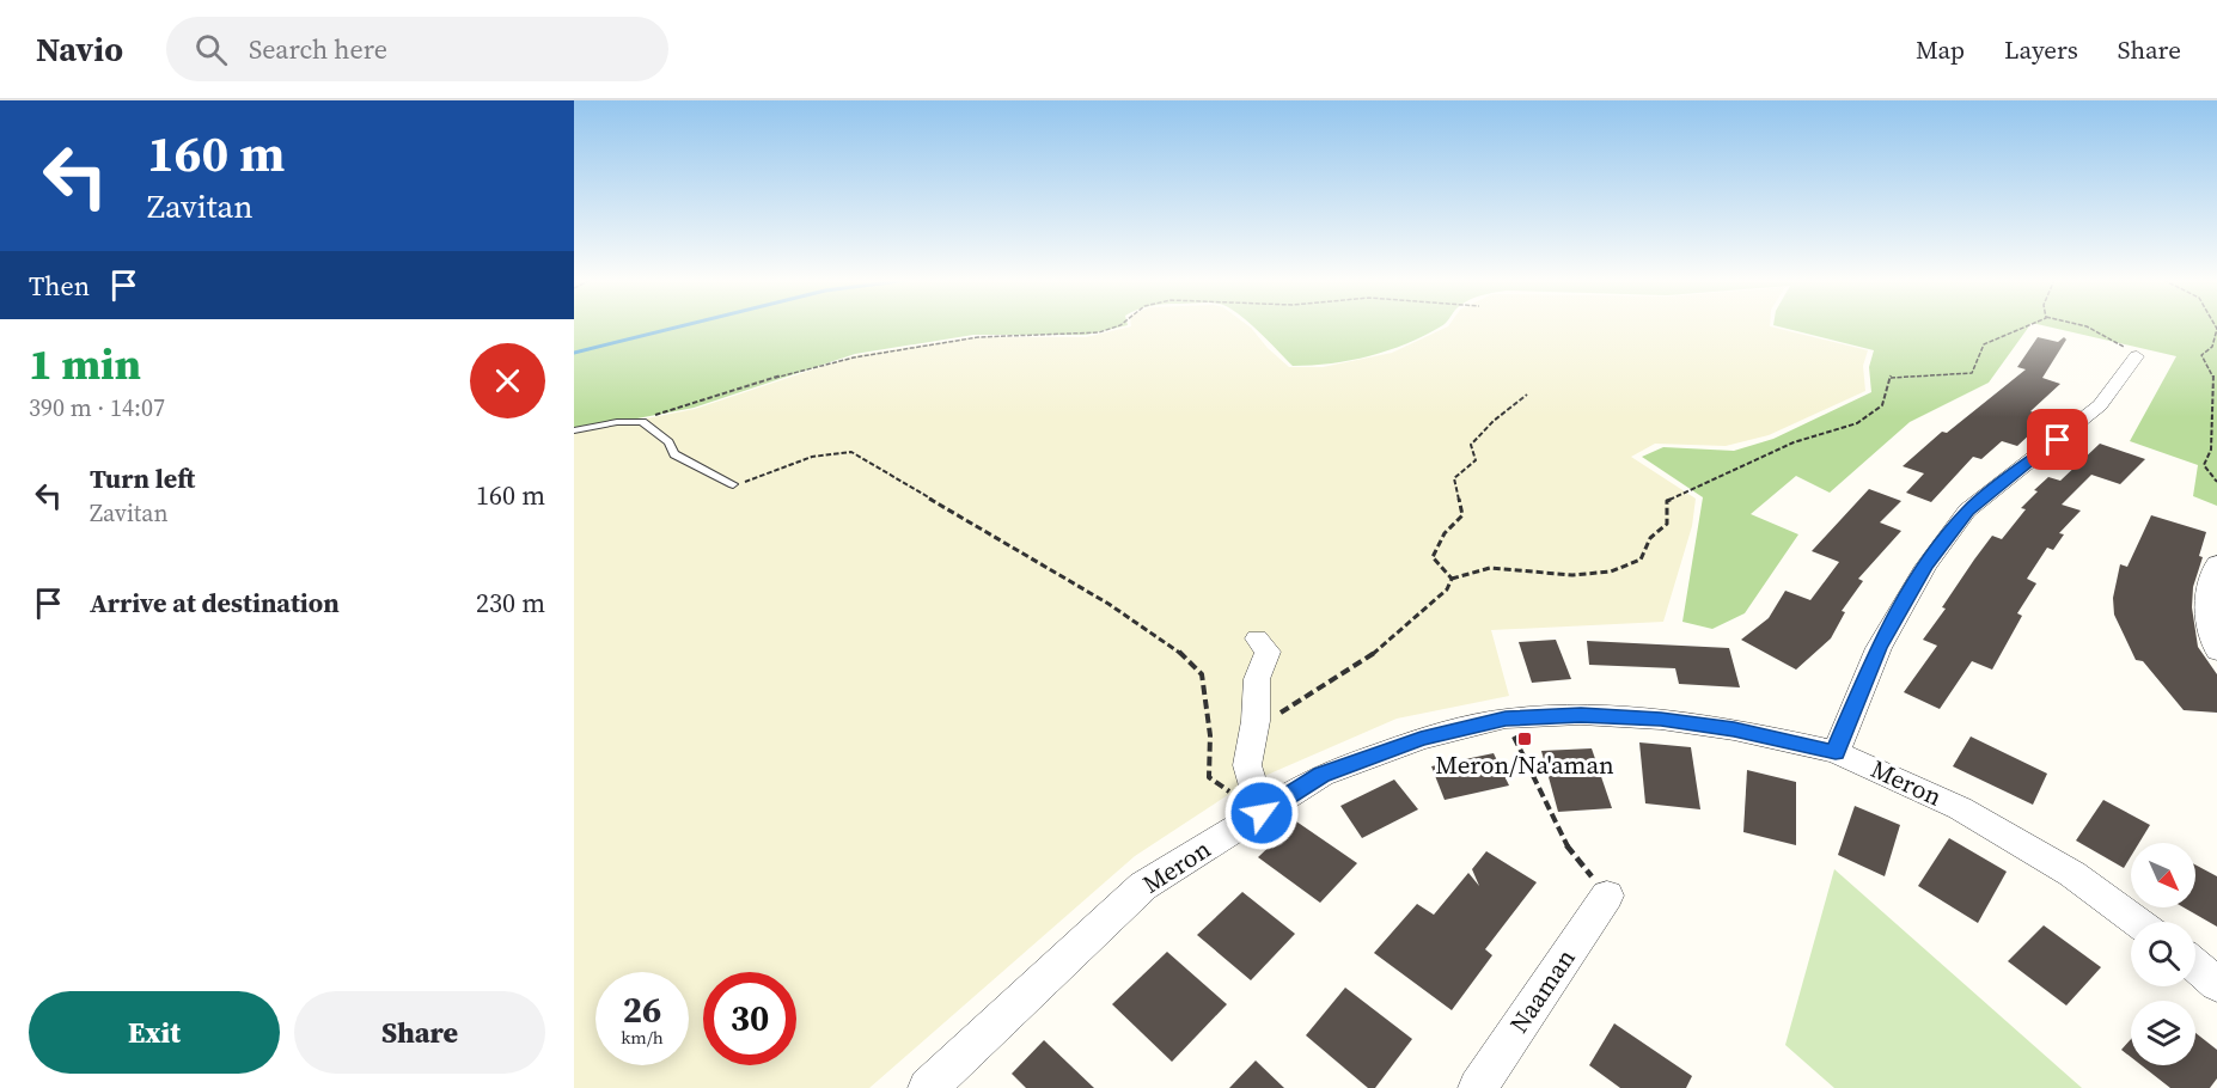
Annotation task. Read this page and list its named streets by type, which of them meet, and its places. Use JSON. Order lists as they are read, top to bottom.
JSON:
{
  "streets": {
    "street": ["Meron", "Naaman"]
  },
  "places": {
    "transit": ["Meron/Na'aman"]
  },
  "north": "bottom right",
  "page": {
    "header": "Navio",
    "search": "Search here",
    "nav": ["Map", "Layers", "Share"],
    "turn": ["160 m", "Zavitan"],
    "then": "Then",
    "heading": ["1 min", "390 m · 14:07"],
    "list": [
      {
        "name": "Turn left",
        "note": "Zavitan",
        "value": "160 m"
      },
      {
        "name": "Arrive at destination",
        "value": "230 m"
      }
    ],
    "speed": "26 km/h",
    "limit": "30",
    "buttons": ["Exit", "Share"]
  }
}
